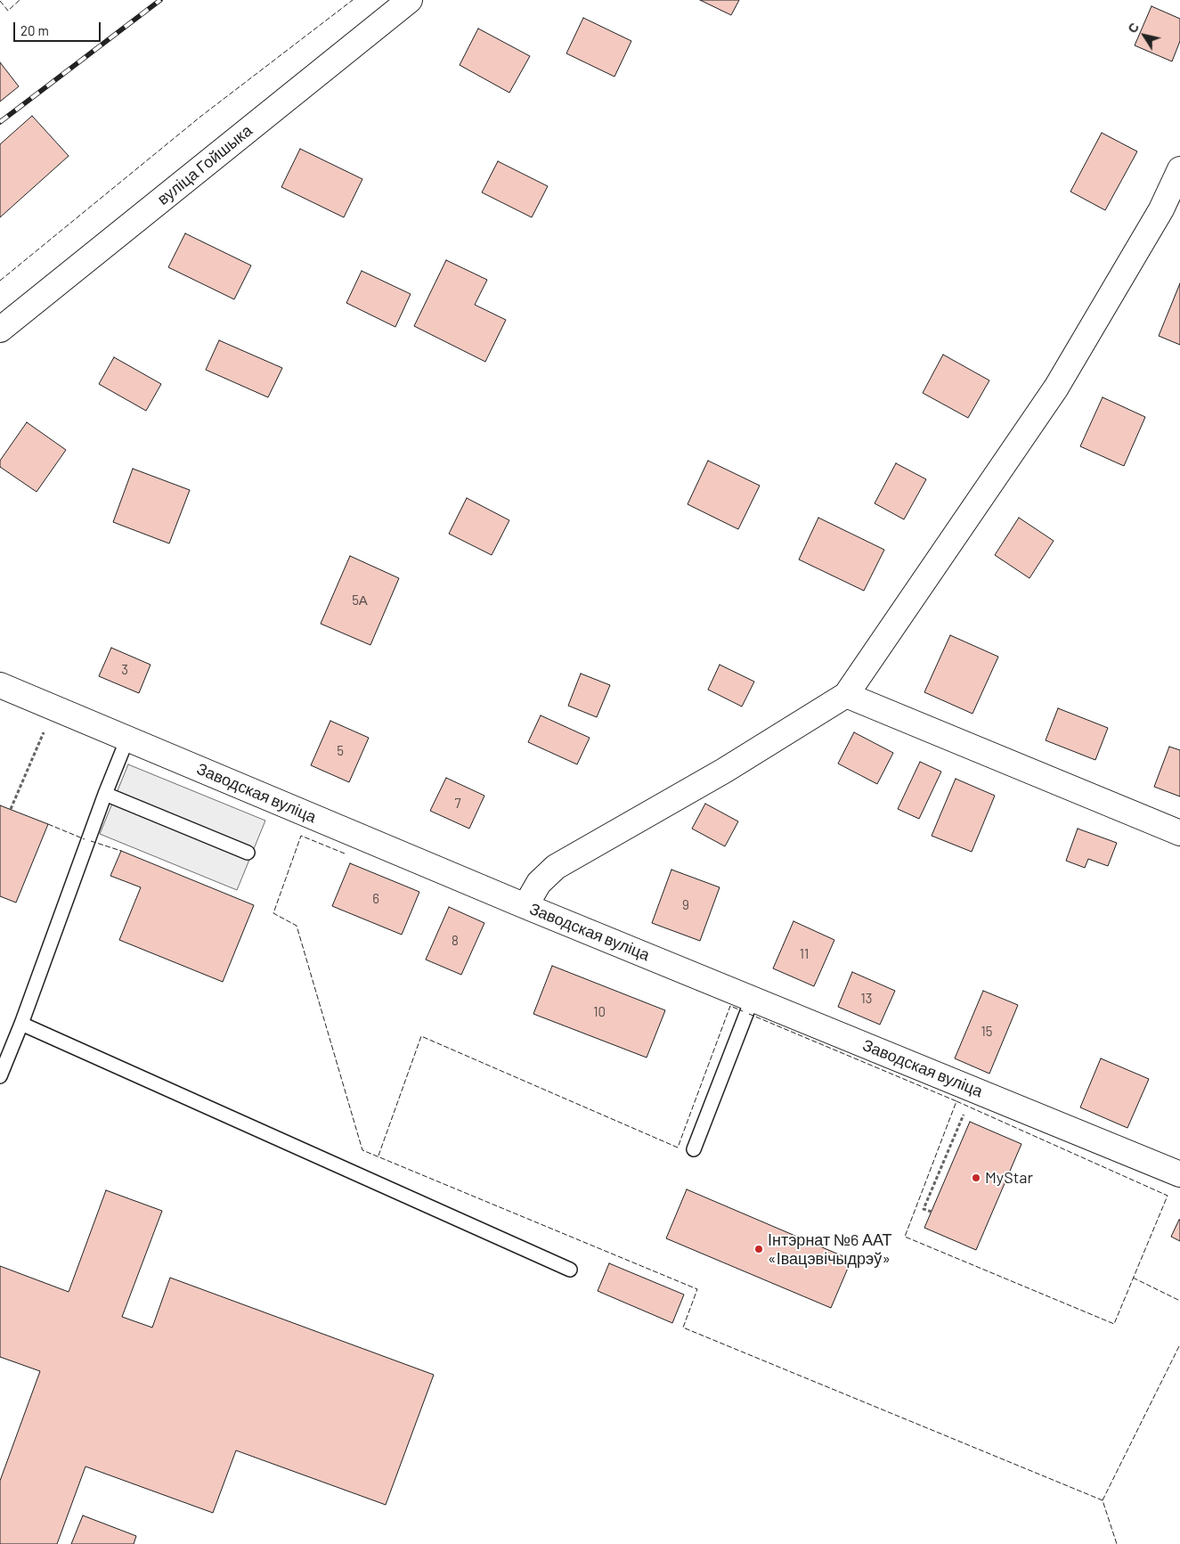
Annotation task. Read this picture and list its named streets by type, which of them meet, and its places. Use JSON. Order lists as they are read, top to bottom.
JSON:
{
  "streets": {
    "street": ["вуліца Гойшыка", "Заводская вуліца"]
  },
  "places": ["MyStar", "Інтэрнат №6 ААТ «Івацэвічыдрэў»"],
  "house_numbers": [
    "5А",
    "3",
    "5",
    "7",
    "6",
    "9",
    "8",
    "11",
    "13",
    "10",
    "15"
  ],
  "scale_bar": "20 m",
  "north": "top left"
}
